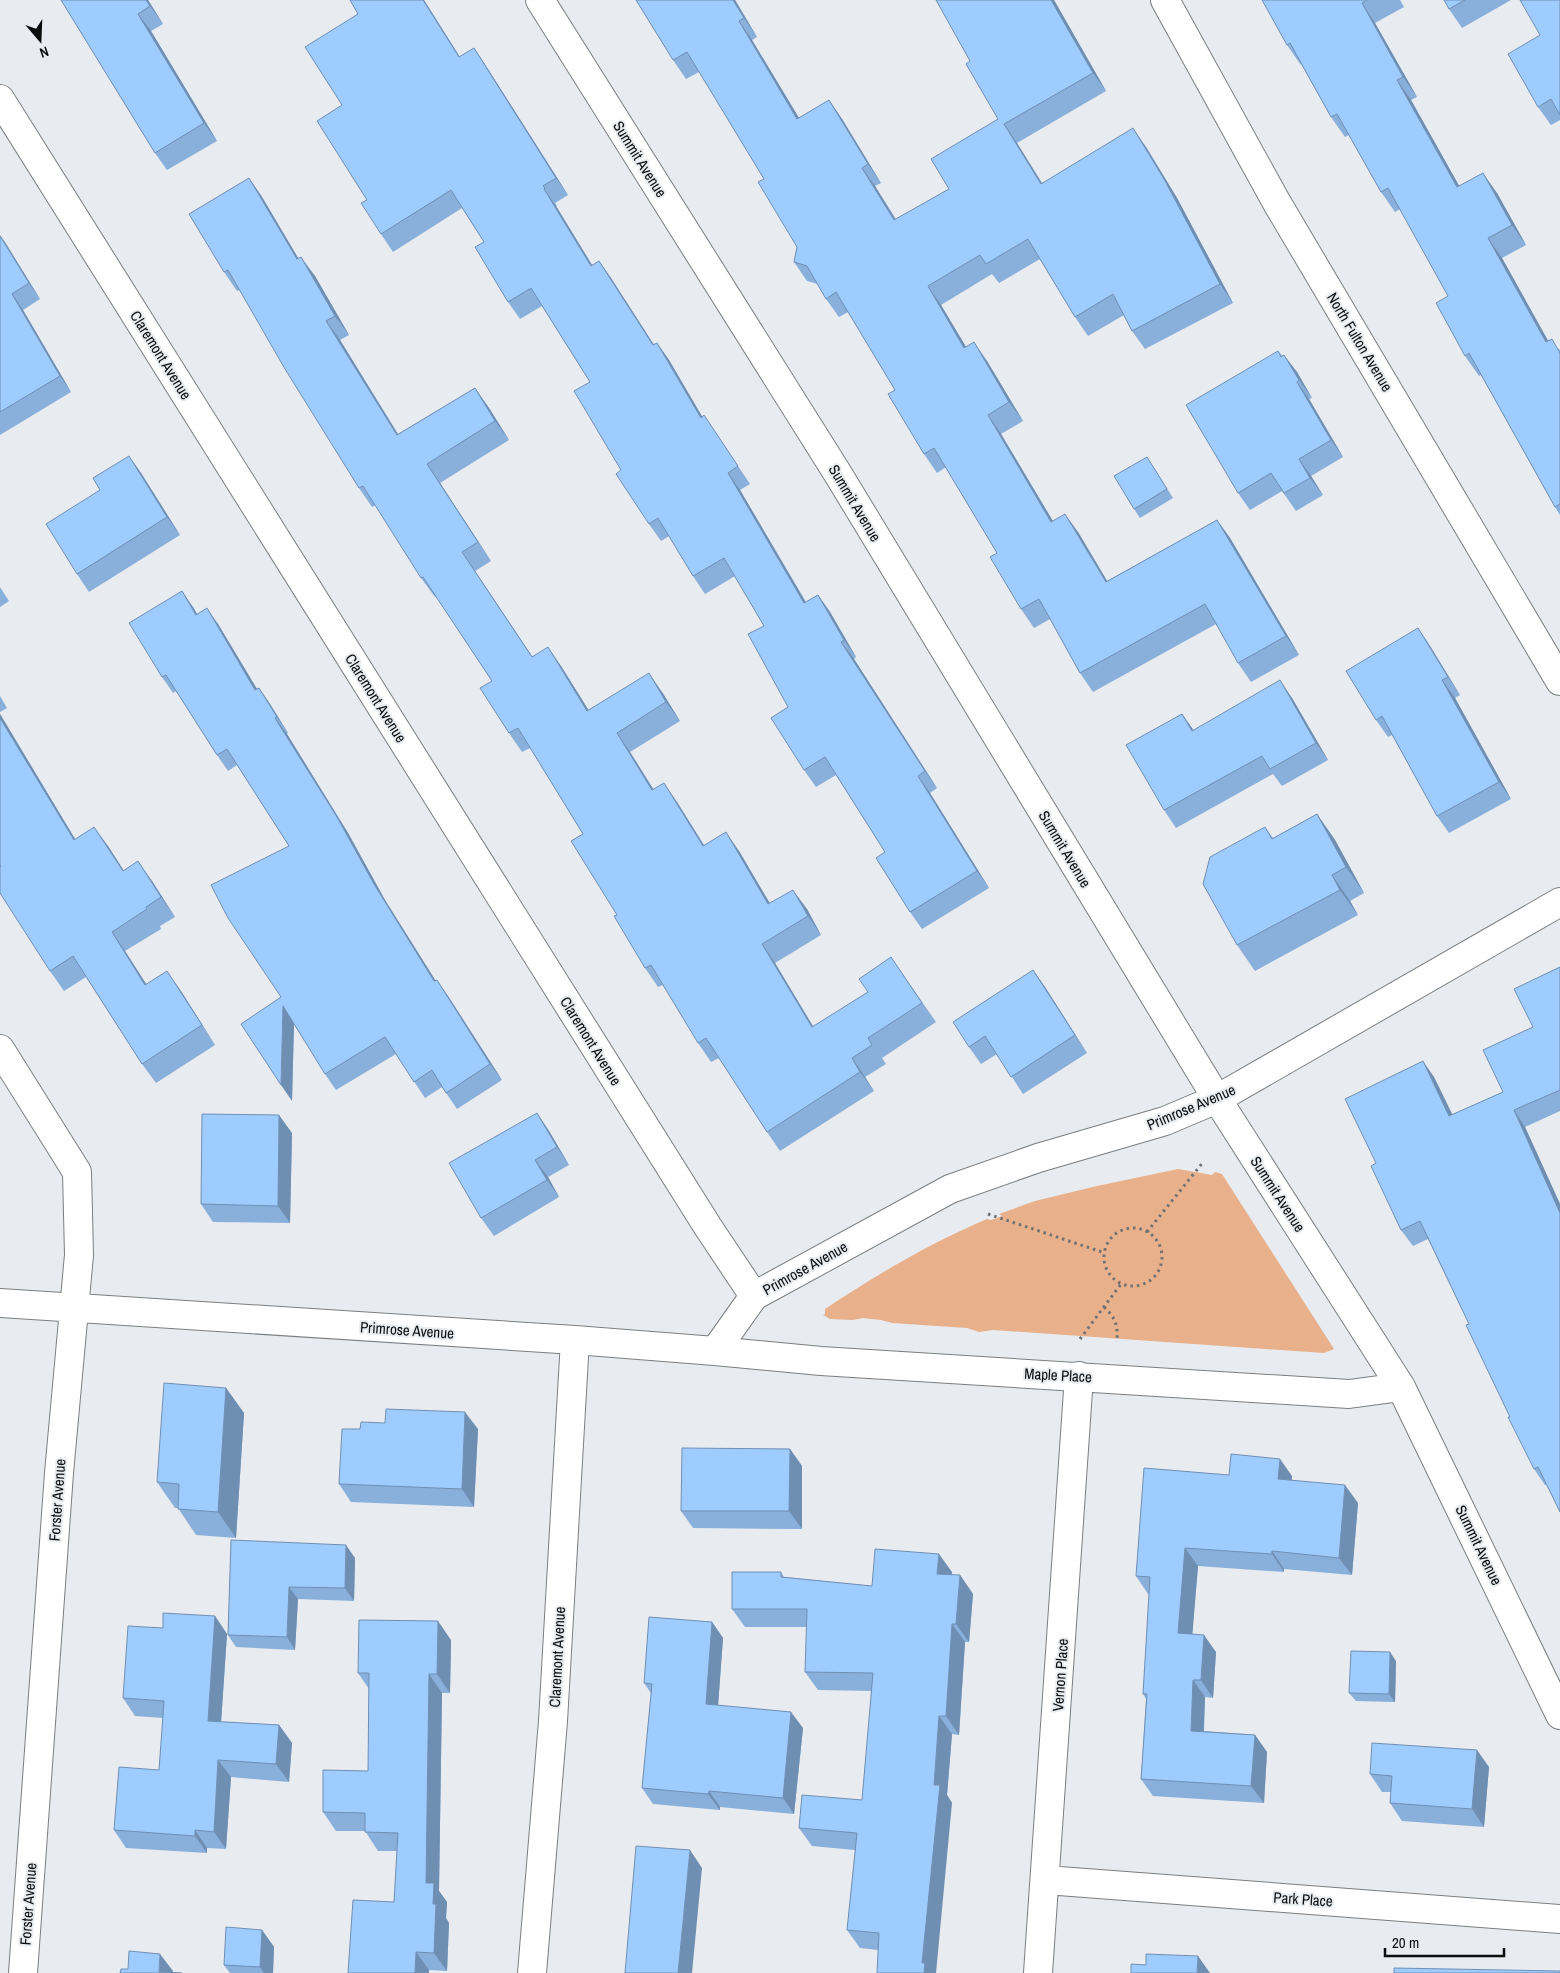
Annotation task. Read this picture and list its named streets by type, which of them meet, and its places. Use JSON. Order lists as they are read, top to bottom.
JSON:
{
  "streets": {
    "street": [
      "Summit Avenue",
      "North Fulton Avenue",
      "Claremont Avenue",
      "Primrose Avenue",
      "Maple Place",
      "Forster Avenue",
      "Vernon Place",
      "Park Place"
    ]
  },
  "crossings": [
    ["Summit Avenue", "Primrose Avenue"],
    ["Summit Avenue", "Maple Place"],
    ["Claremont Avenue", "Primrose Avenue"],
    ["Primrose Avenue", "Maple Place"],
    ["Primrose Avenue", "Forster Avenue"],
    ["Maple Place", "Vernon Place"],
    ["Vernon Place", "Park Place"]
  ],
  "scale_bar": "20 m",
  "north": "bottom"
}
